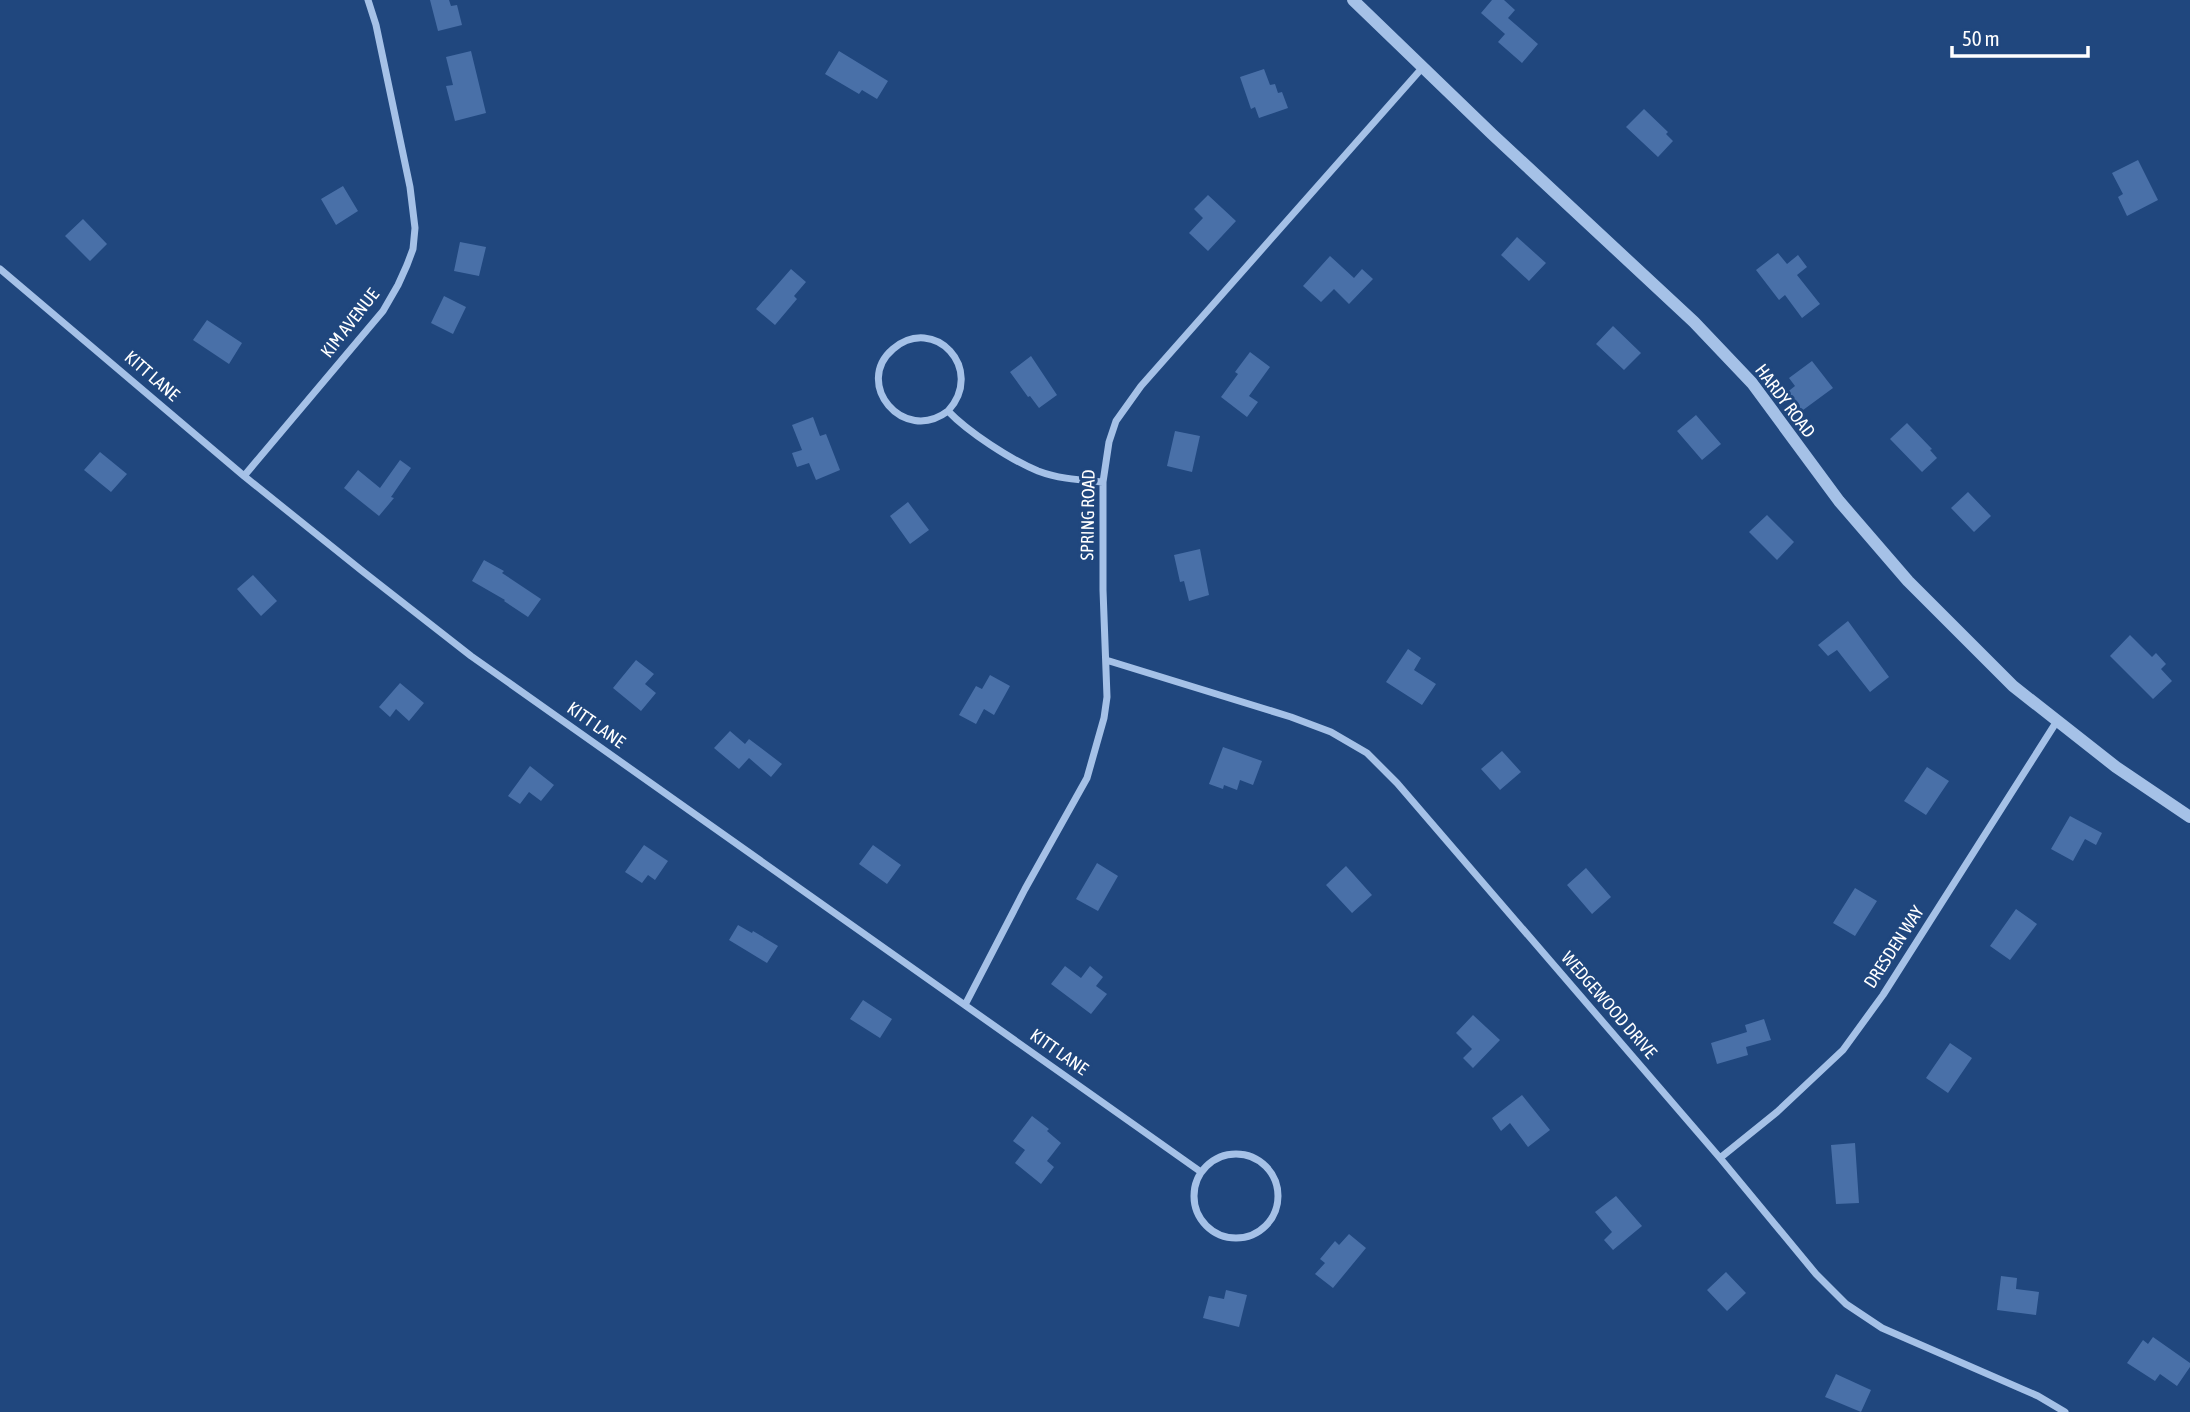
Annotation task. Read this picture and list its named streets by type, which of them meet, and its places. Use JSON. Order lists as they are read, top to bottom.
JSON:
{
  "streets": {
    "street": [
      "KIM AVENUE",
      "KITT LANE",
      "HARDY ROAD",
      "SPRING ROAD",
      "DRESDEN WAY",
      "WEDGEWOOD DRIVE"
    ]
  },
  "crossings": [
    ["KIM AVENUE", "KITT LANE"],
    ["KITT LANE", "SPRING ROAD"],
    ["HARDY ROAD", "SPRING ROAD"],
    ["HARDY ROAD", "DRESDEN WAY"],
    ["SPRING ROAD", "WEDGEWOOD DRIVE"],
    ["DRESDEN WAY", "WEDGEWOOD DRIVE"]
  ],
  "scale_bar": "50 m"
}
